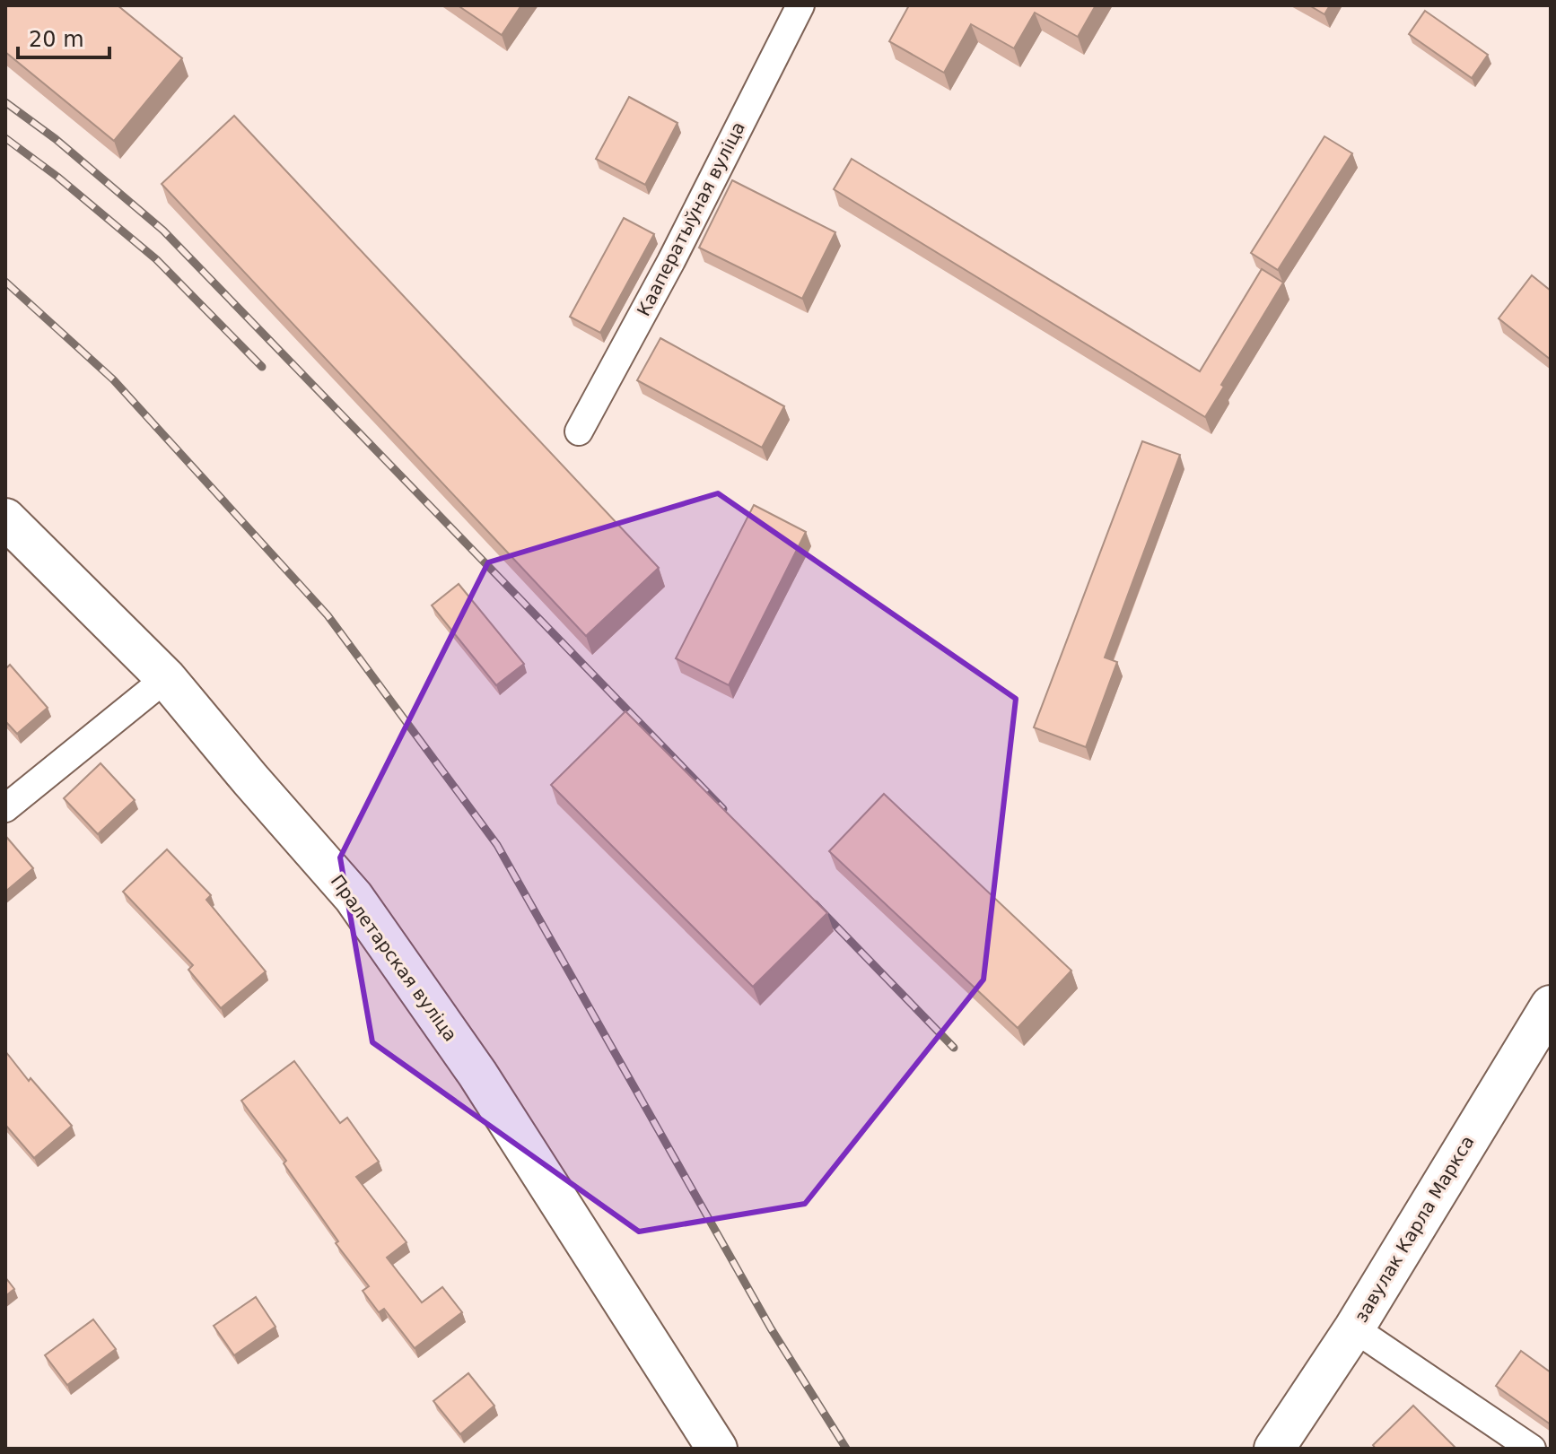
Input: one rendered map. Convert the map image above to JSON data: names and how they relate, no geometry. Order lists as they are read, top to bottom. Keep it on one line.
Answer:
{"streets":{"street":["Кааператыўная вуліца","Пралетарская вуліца","завулак Карла Маркса"]},"scale_bar":"20 m"}
